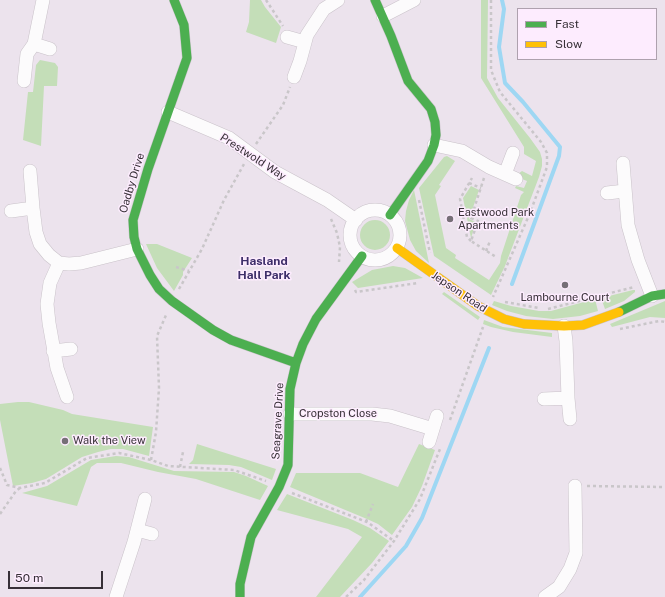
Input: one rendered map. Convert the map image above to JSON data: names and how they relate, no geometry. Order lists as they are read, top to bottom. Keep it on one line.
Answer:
{"streets":{"street":["Prestwold Way","Oadby Drive","Jepson Road","Cropston Close","Seagrave Drive"]},"crossings":[["Prestwold Way","Oadby Drive"],["Prestwold Way","Jepson Road"],["Prestwold Way","Seagrave Drive"],["Oadby Drive","Seagrave Drive"],["Jepson Road","Seagrave Drive"],["Cropston Close","Seagrave Drive"]],"districts":["Hasland Hall Park"],"places":["Eastwood Park Apartments","Lambourne Court","Walk the View"],"legend":["Fast","Slow"],"scale_bar":"50 m"}
